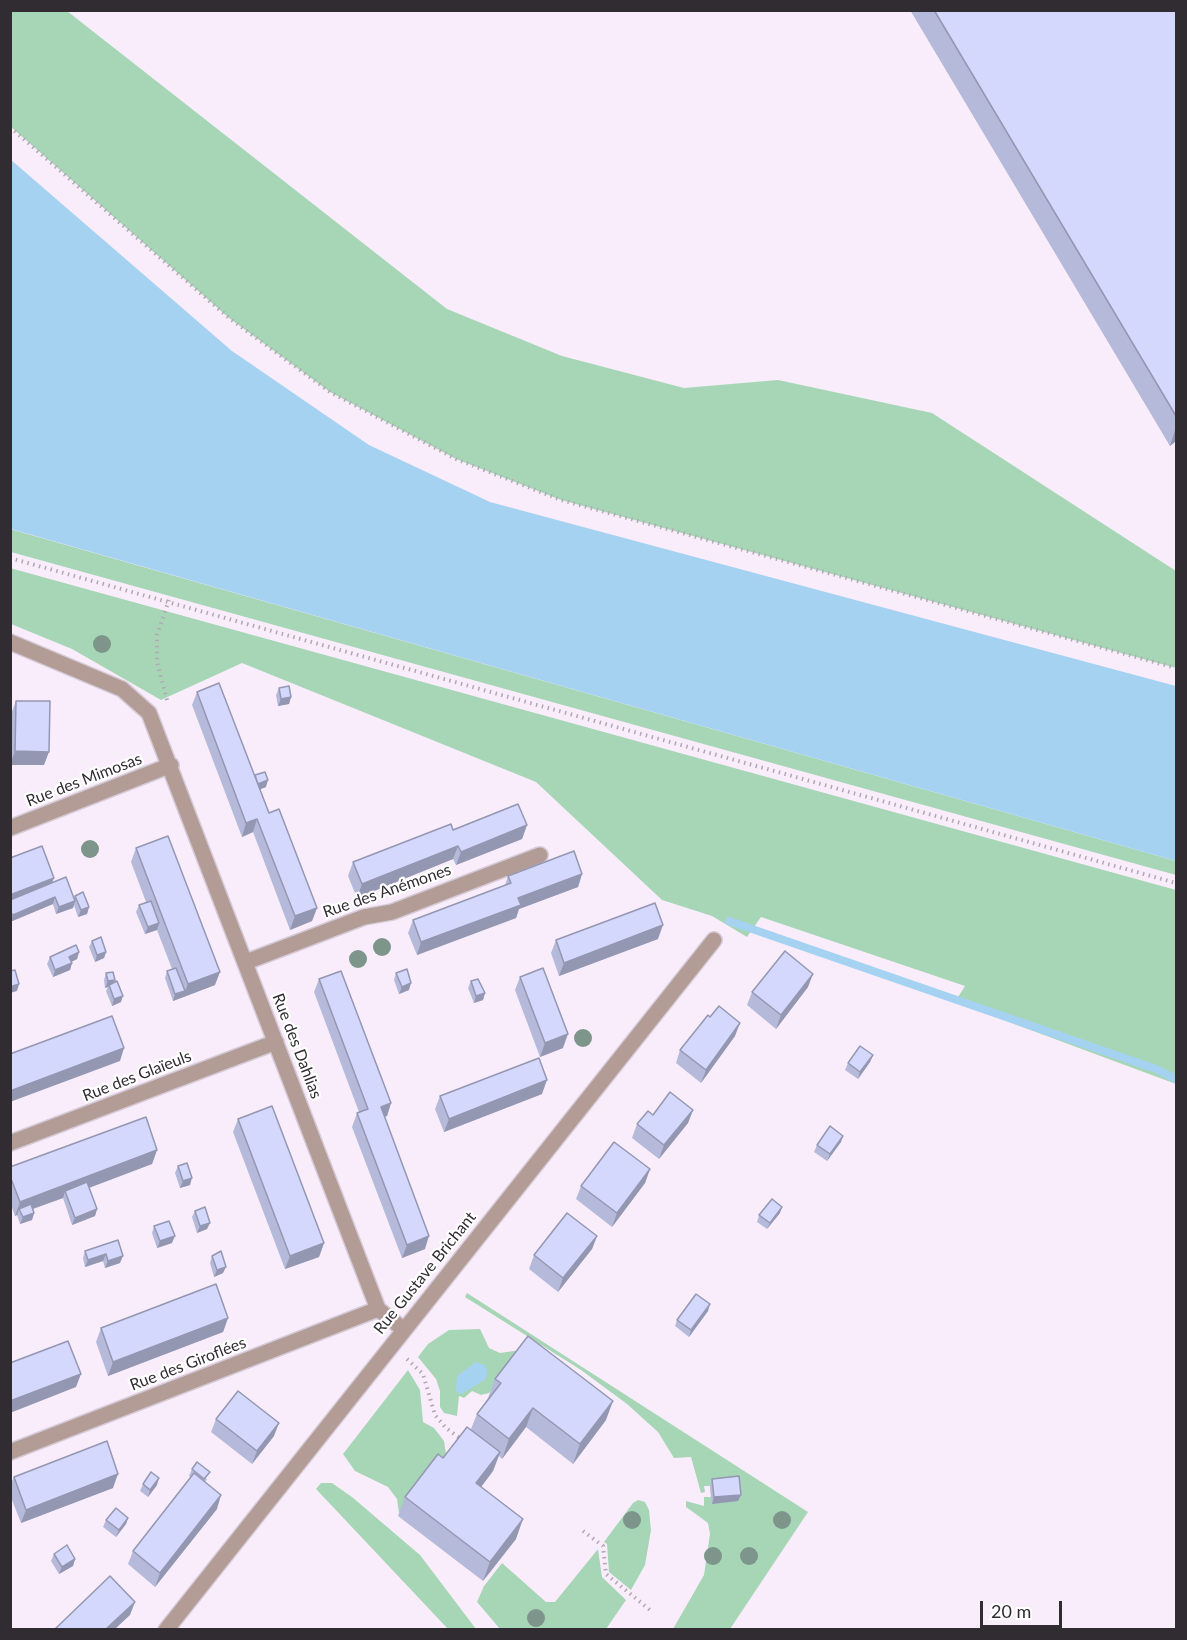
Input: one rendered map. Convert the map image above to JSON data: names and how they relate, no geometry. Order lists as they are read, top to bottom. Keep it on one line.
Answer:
{"streets":{"street":["Rue des Mimosas","Rue des Anémones","Rue des Dahlias","Rue des Glaïeuls","Rue Gustave Brichant","Rue des Giroflées"]},"crossings":[["Rue des Mimosas","Rue des Dahlias"],["Rue des Anémones","Rue des Dahlias"],["Rue des Dahlias","Rue des Glaïeuls"],["Rue des Dahlias","Rue des Giroflées"]],"scale_bar":"20 m"}
